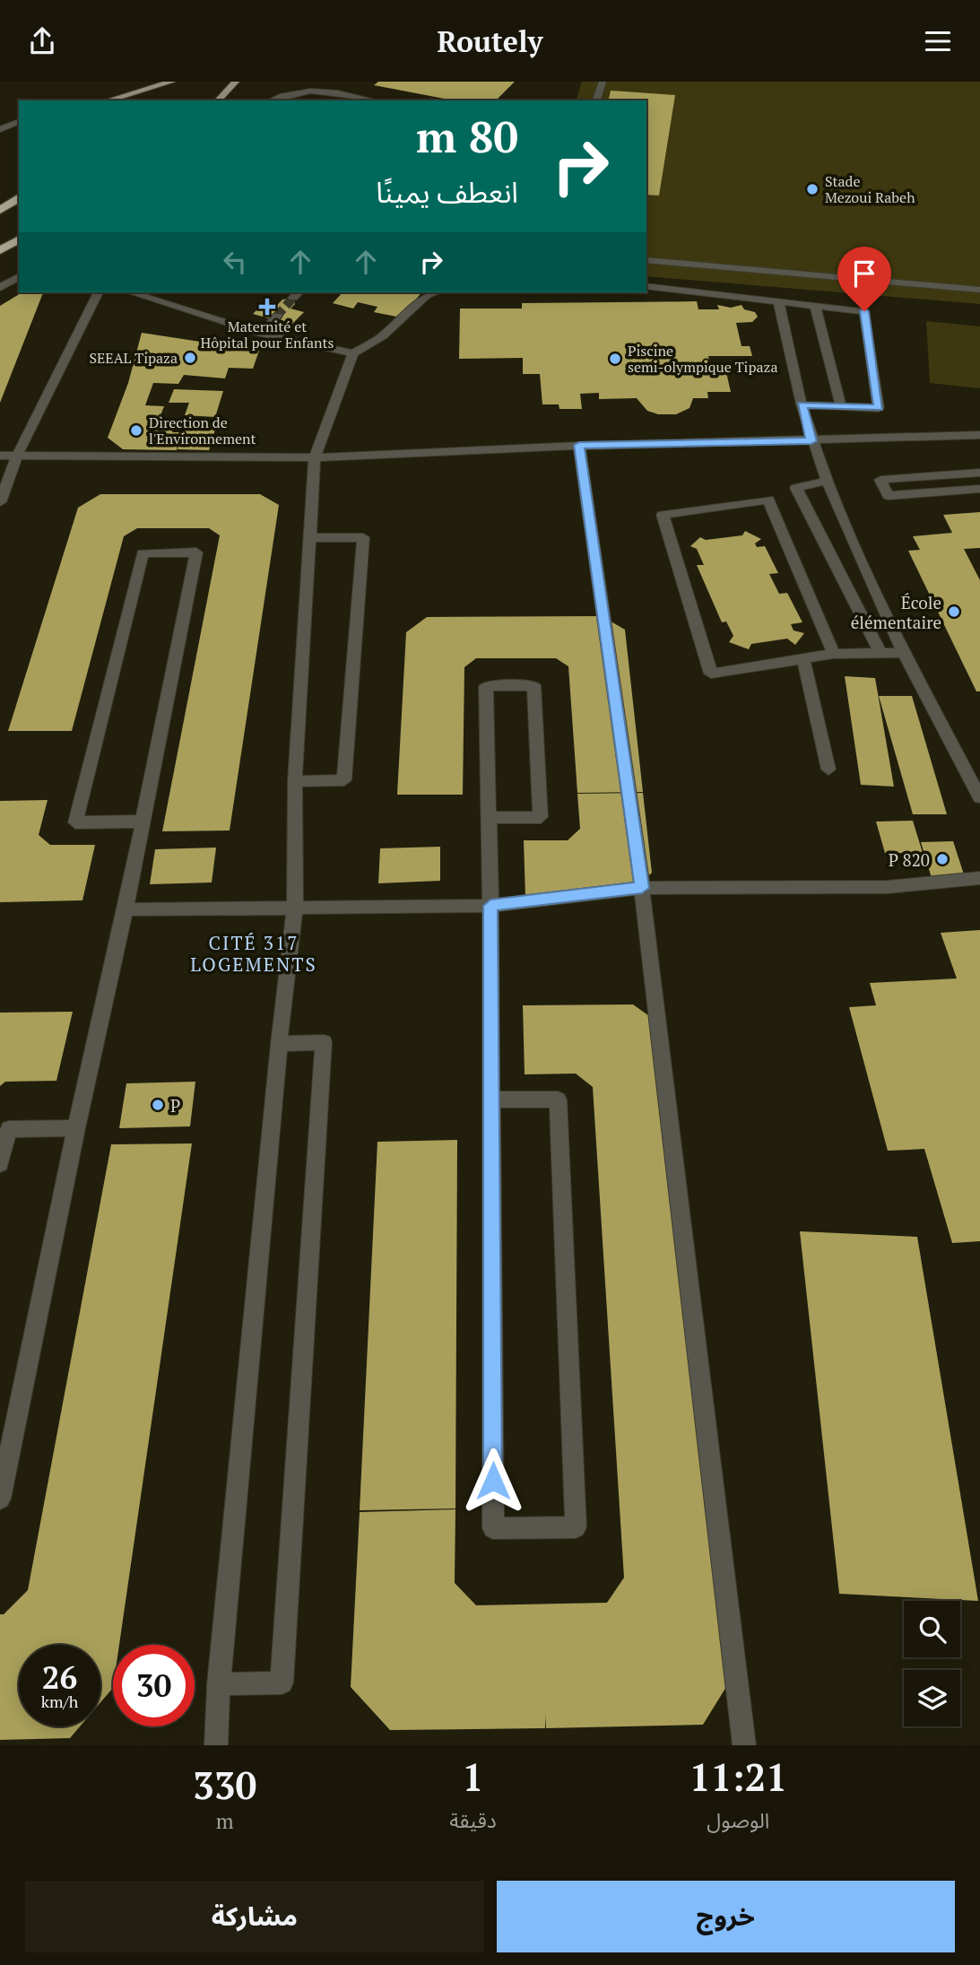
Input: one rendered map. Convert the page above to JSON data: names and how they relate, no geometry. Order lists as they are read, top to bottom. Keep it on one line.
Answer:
{"districts":["CITÉ 317 LOGEMENTS"],"places":{"other":["Stade Mezoui Rabeh","SEEAL Tipaza","Piscine semi-olympique Tipaza","Direction de l'Environnement","École élémentaire","P 820","P"],"health":["Maternité et Hôpital pour Enfants"]},"page":{"header":"Routely","turn":["80 m","انعطف يمينًا"],"speed":"26 km/h","limit":"30","eta":["11:21","الوصول","1","دقيقة","330","m"],"buttons":["خروج","مشاركة"]}}
